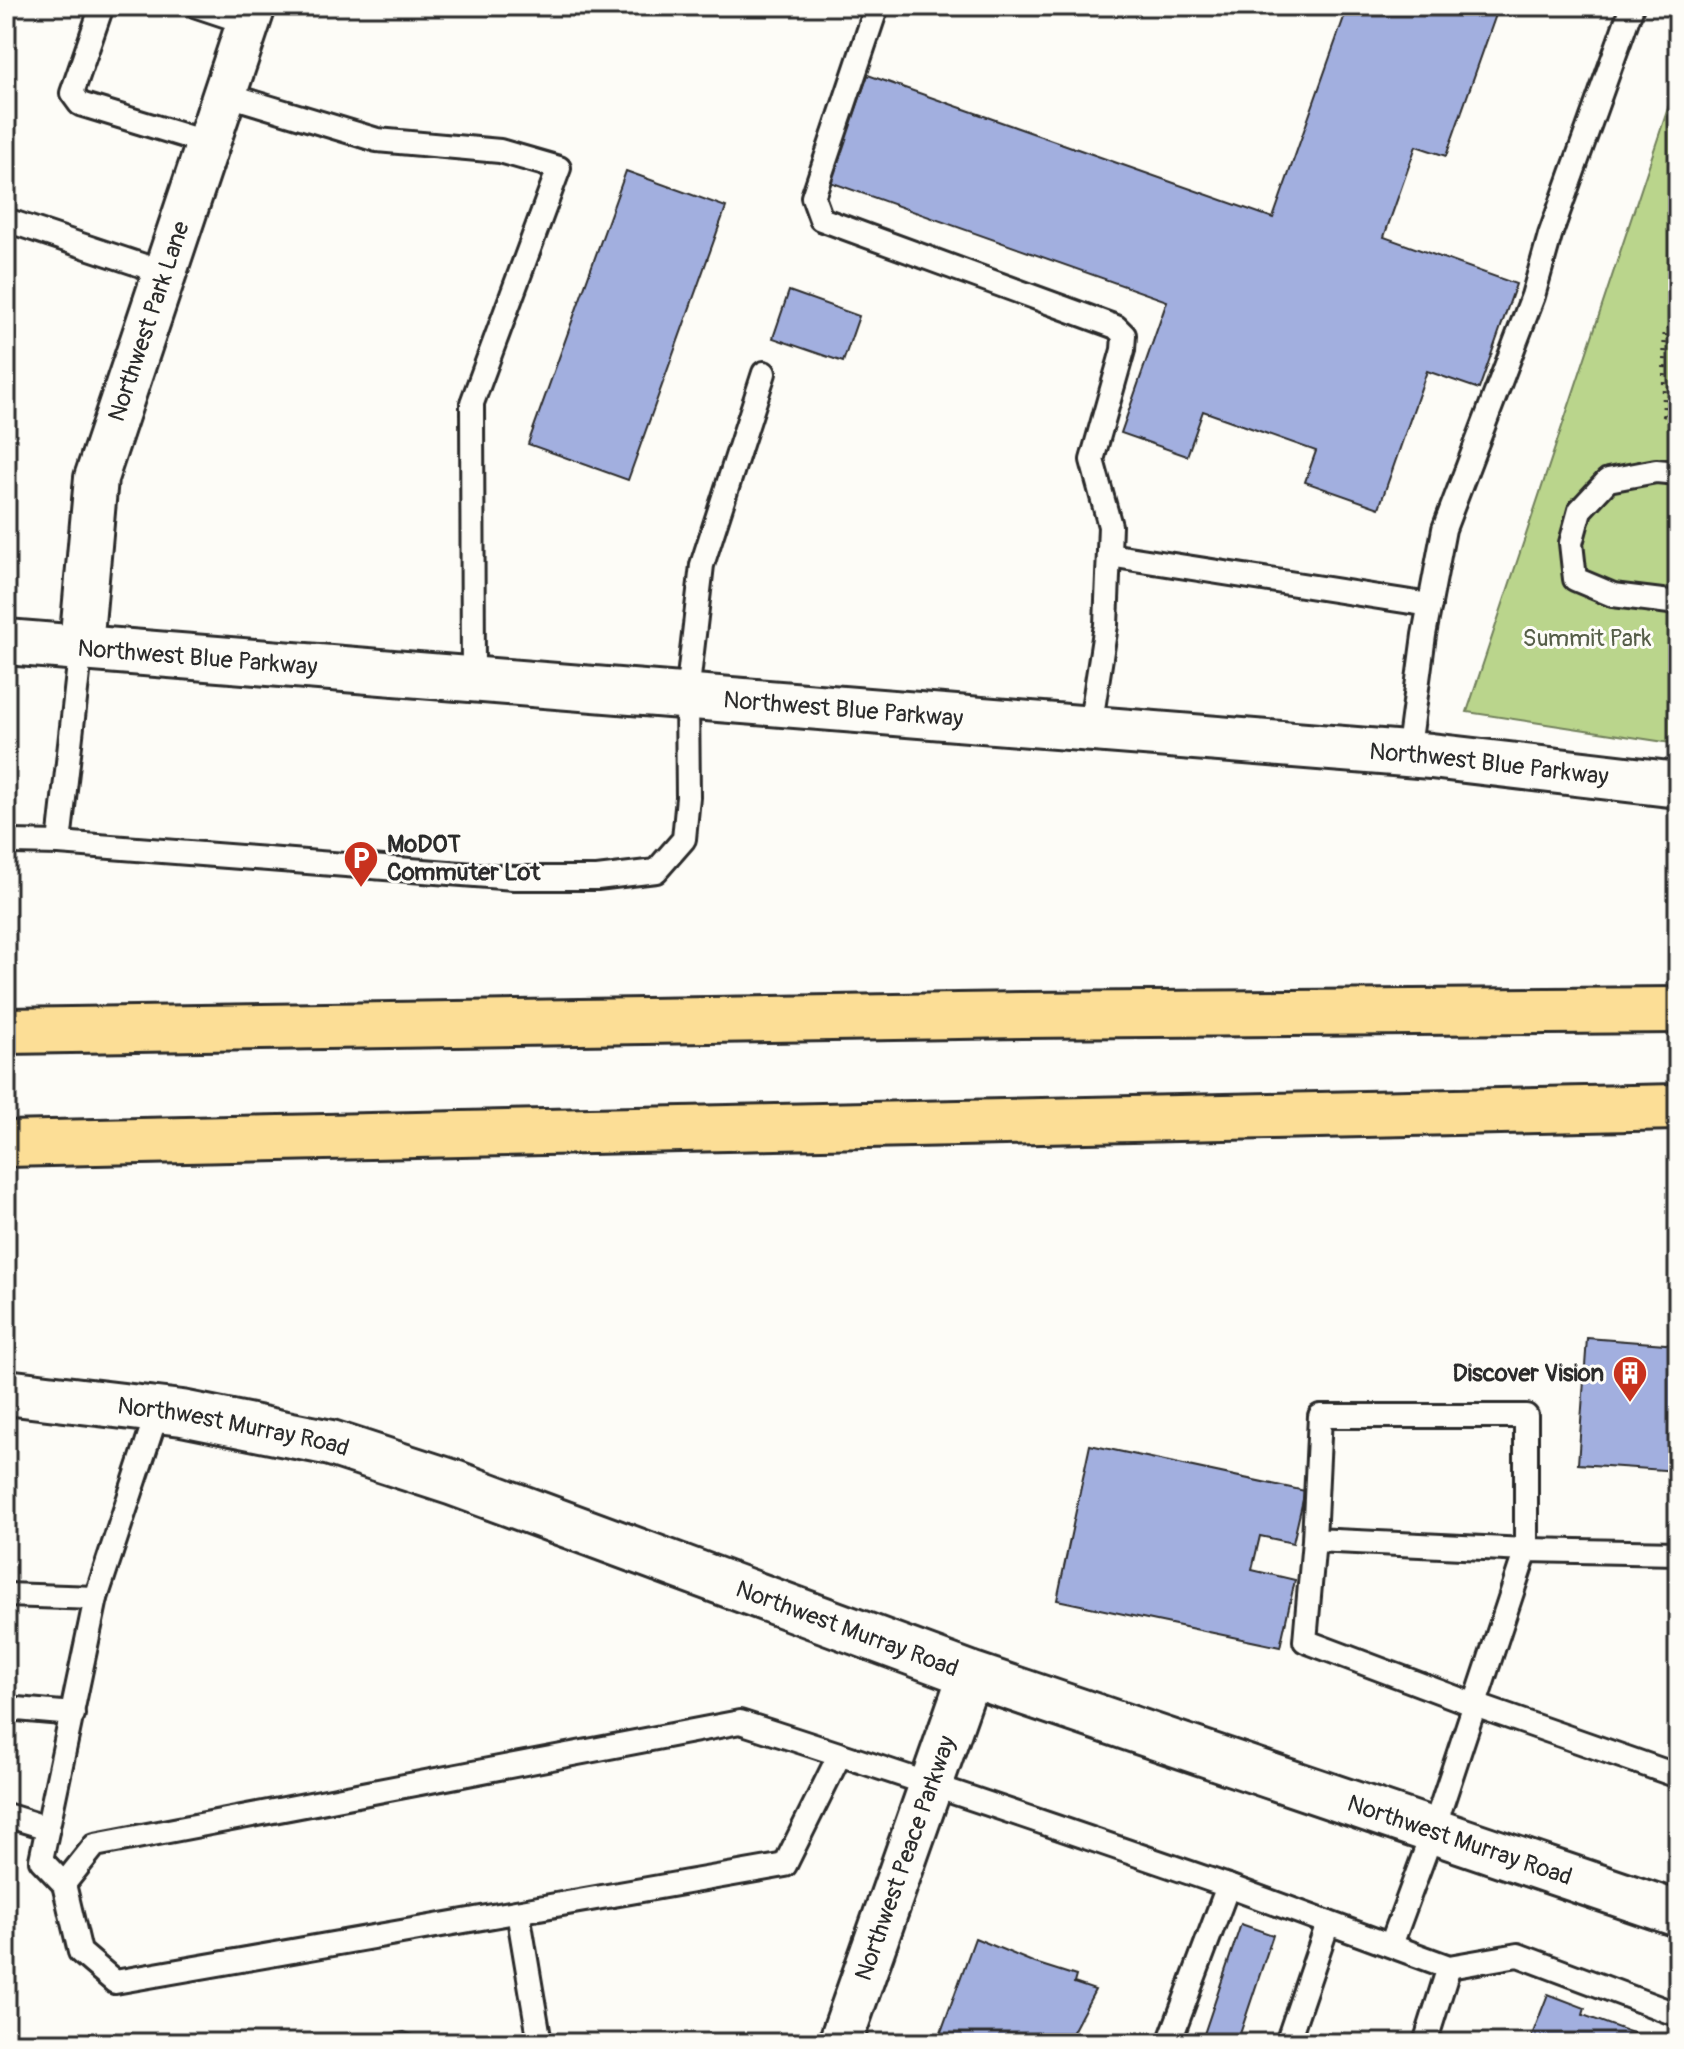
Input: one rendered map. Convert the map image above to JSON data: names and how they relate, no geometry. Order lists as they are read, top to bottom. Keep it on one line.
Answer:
{"streets":{"street":["Northwest Park Lane","Northwest Blue Parkway","Northwest Murray Road","Northwest Peace Parkway"]},"crossings":[["Northwest Park Lane","Northwest Blue Parkway"],["Northwest Murray Road","Northwest Peace Parkway"]],"parks":["Summit Park"],"places":{"parking":["MoDOT Commuter Lot"],"building":["Discover Vision"]}}
